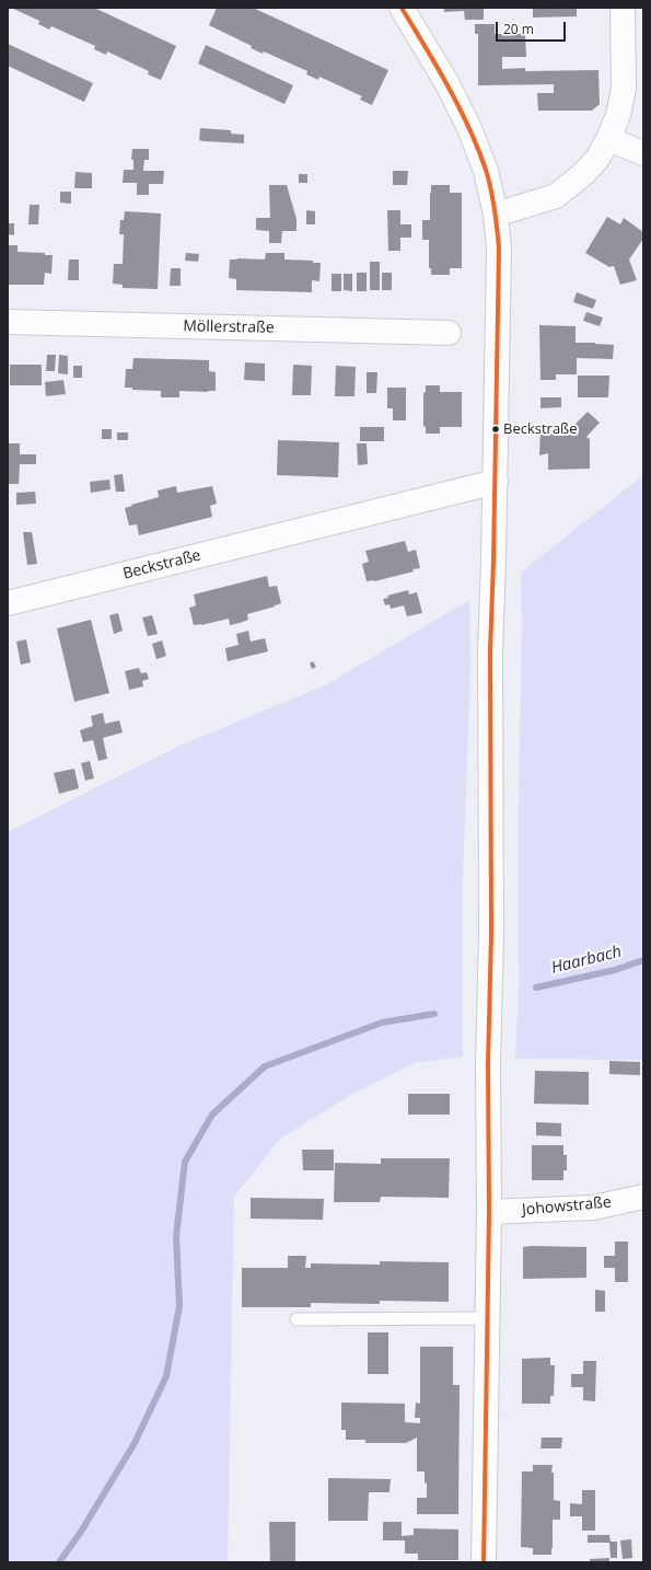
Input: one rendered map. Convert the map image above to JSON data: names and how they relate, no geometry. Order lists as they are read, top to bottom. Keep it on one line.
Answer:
{"streets":{"street":["Möllerstraße","Beckstraße","Johowstraße"]},"water":["Haarbach"],"places":["Beckstraße"],"scale_bar":"20 m"}
